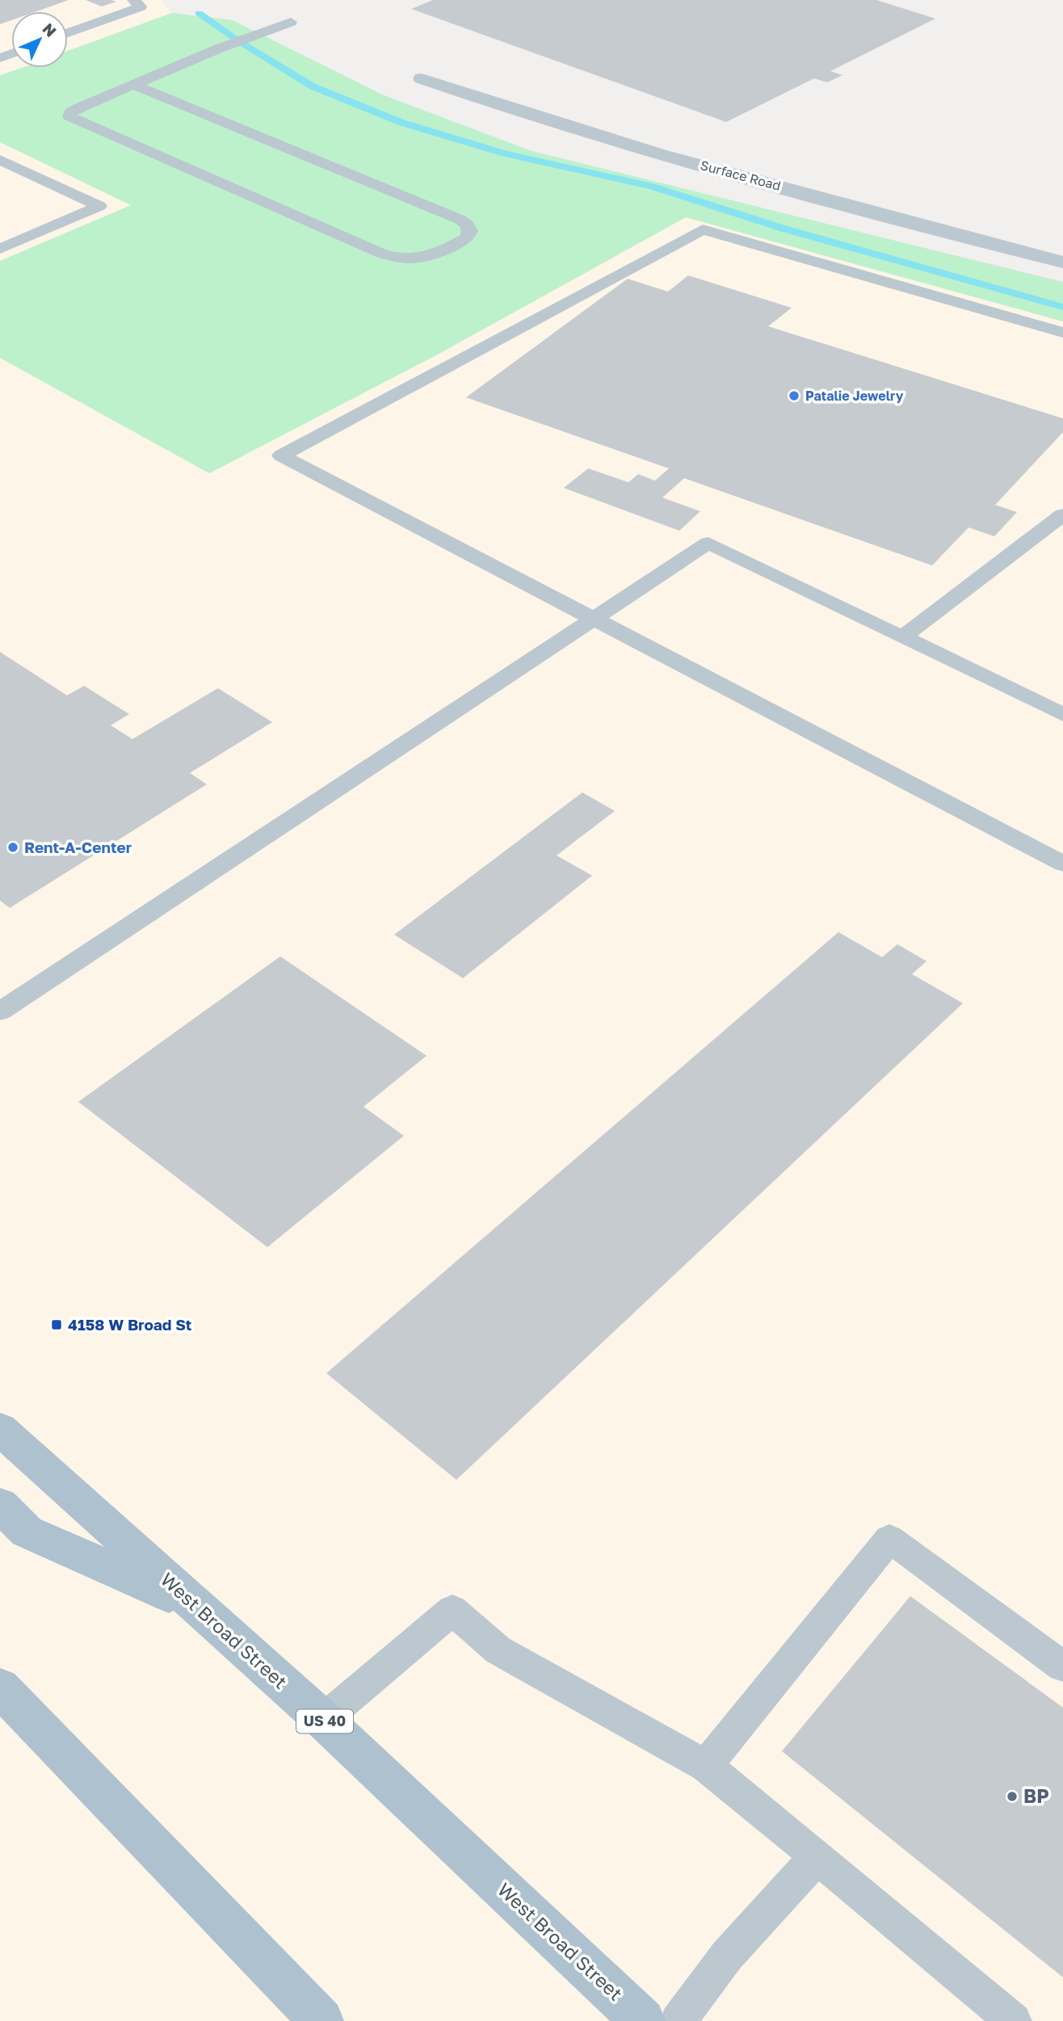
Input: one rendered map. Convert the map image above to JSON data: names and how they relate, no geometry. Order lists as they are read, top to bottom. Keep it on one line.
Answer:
{"streets":{"main road":["West Broad Street","US 40"],"street":["Surface Road"]},"places":{"other":["Patalie Jewelry","Rent-A-Center","BP"],"transit":["4158 W Broad St"]},"north":"top right"}
